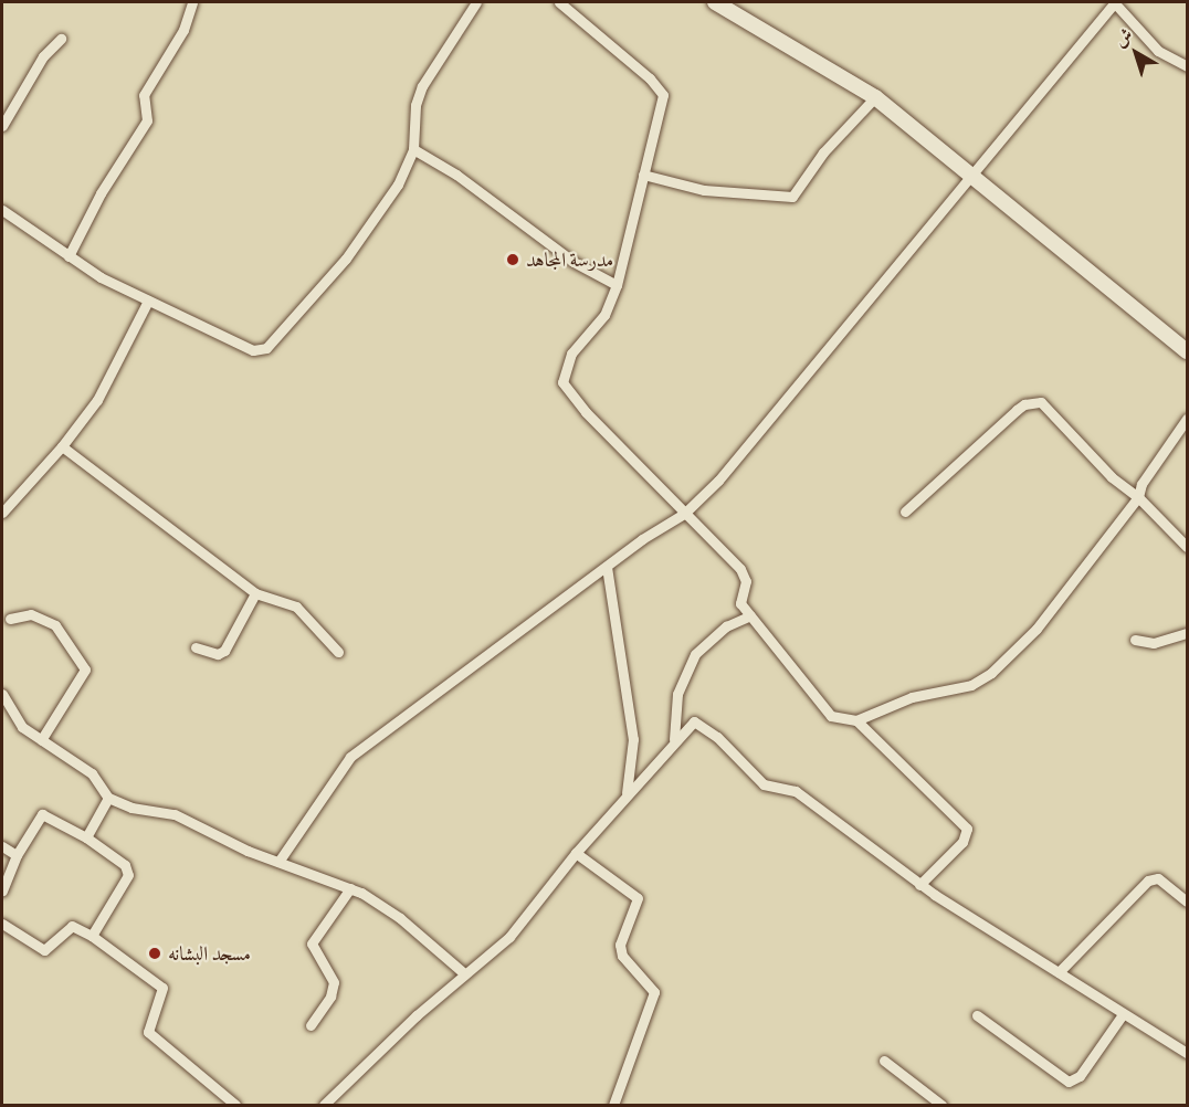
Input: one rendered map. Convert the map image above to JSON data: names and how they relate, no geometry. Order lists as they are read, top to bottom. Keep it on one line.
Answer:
{"places":["مدرسة المجاهد","مسجد البشانه"],"north":"top left"}
